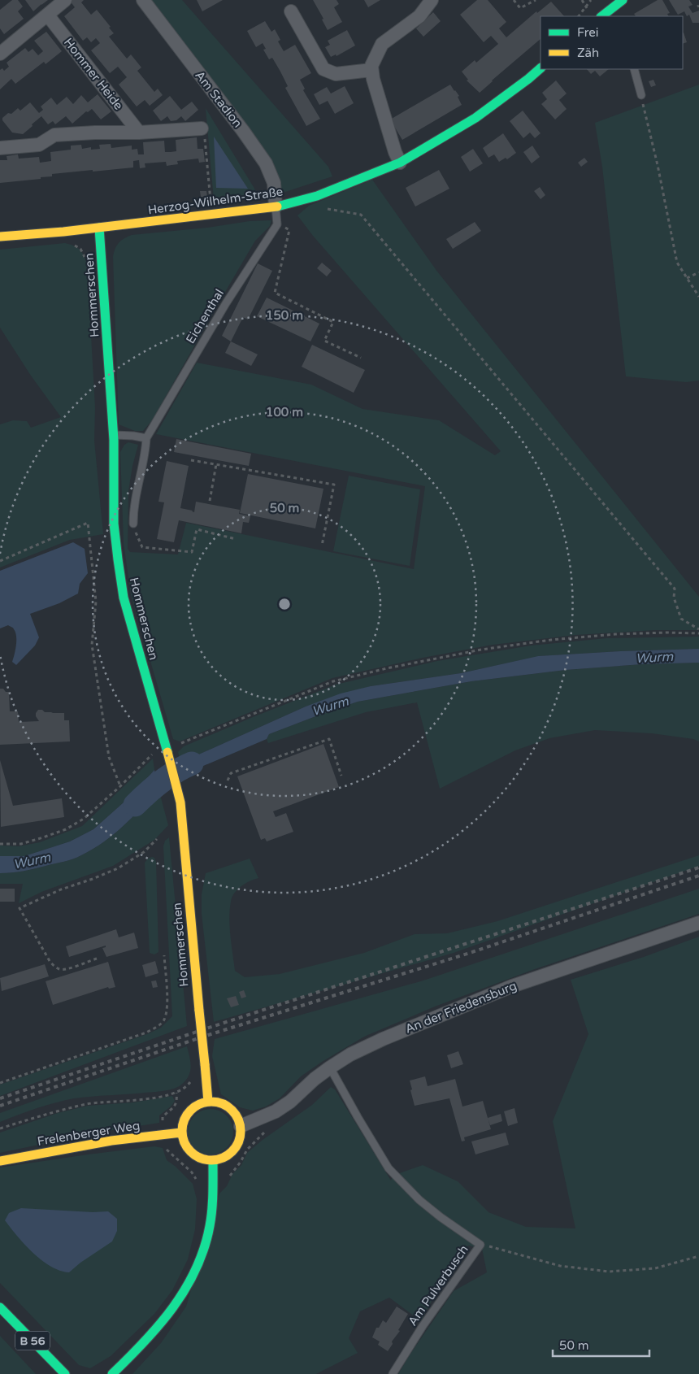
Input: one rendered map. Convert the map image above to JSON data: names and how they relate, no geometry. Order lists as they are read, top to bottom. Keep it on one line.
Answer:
{"streets":{"main road":["Herzog-Wilhelm-Straße","Hommerschen","Frelenberger Weg","B 56"],"street":["Hommer Heide","Am Stadion","An der Friedensburg"],"lane":["Eichenthal","Am Pulverbusch"]},"crossings":[["Am Stadion","Herzog-Wilhelm-Straße"],["Herzog-Wilhelm-Straße","Hommerschen"],["Hommerschen","An der Friedensburg"],["Hommerschen","Frelenberger Weg"],["An der Friedensburg","Frelenberger Weg"],["An der Friedensburg","Am Pulverbusch"]],"water":["Wurm"],"legend":["Frei","Zäh"],"scale_bar":"50 m","rings":["150 m","100 m","50 m"]}
